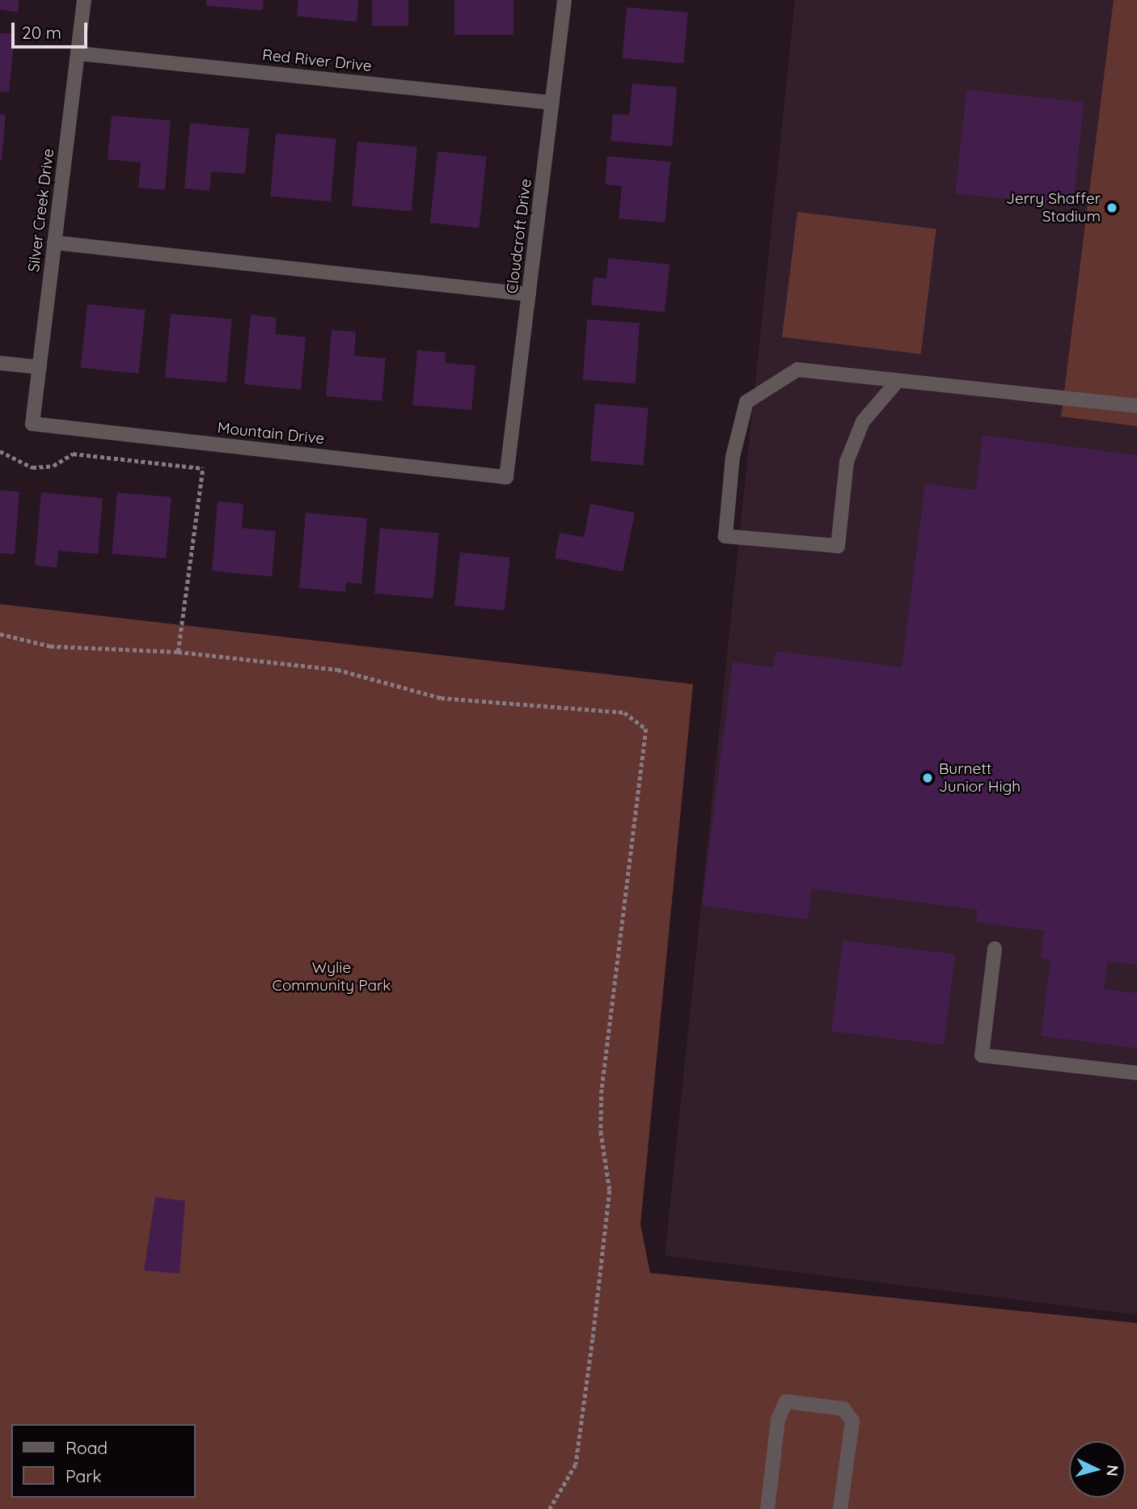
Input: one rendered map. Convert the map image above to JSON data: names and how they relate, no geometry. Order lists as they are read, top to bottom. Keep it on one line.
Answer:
{"streets":{"street":["Red River Drive","Silver Creek Drive","Cloudcroft Drive","Mountain Drive"]},"crossings":[["Red River Drive","Silver Creek Drive"],["Red River Drive","Cloudcroft Drive"],["Silver Creek Drive","Mountain Drive"],["Cloudcroft Drive","Mountain Drive"]],"parks":["Wylie Community Park"],"places":["Jerry Shaffer Stadium","Burnett Junior High"],"legend":["Road","Park"],"scale_bar":"20 m","north":"right"}
